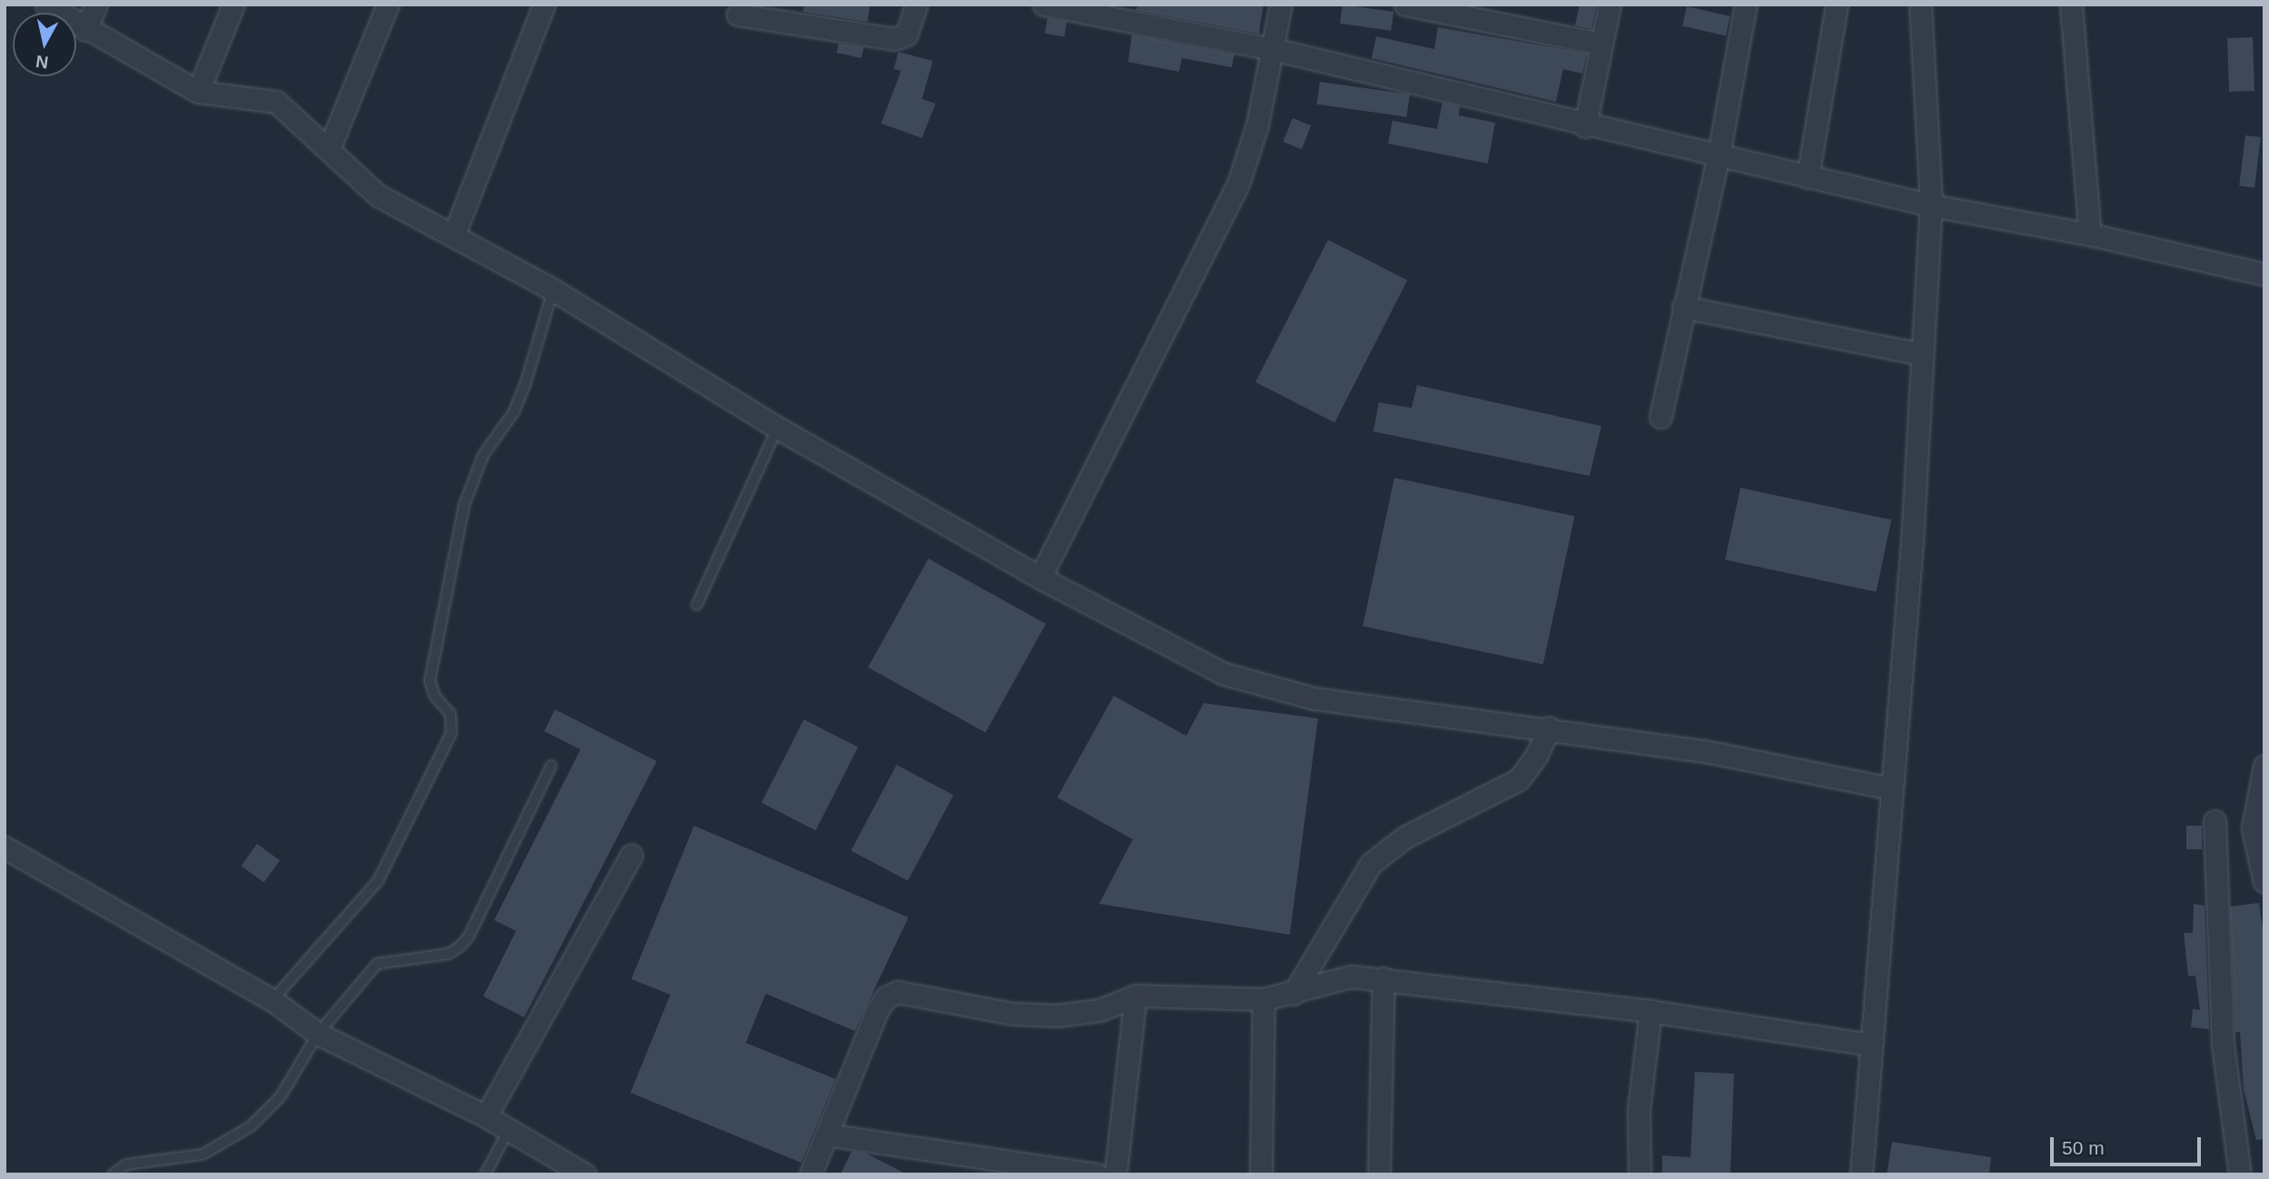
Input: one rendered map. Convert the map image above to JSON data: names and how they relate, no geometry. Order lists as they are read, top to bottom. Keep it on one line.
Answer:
{"scale_bar":"50 m","north":"bottom"}
